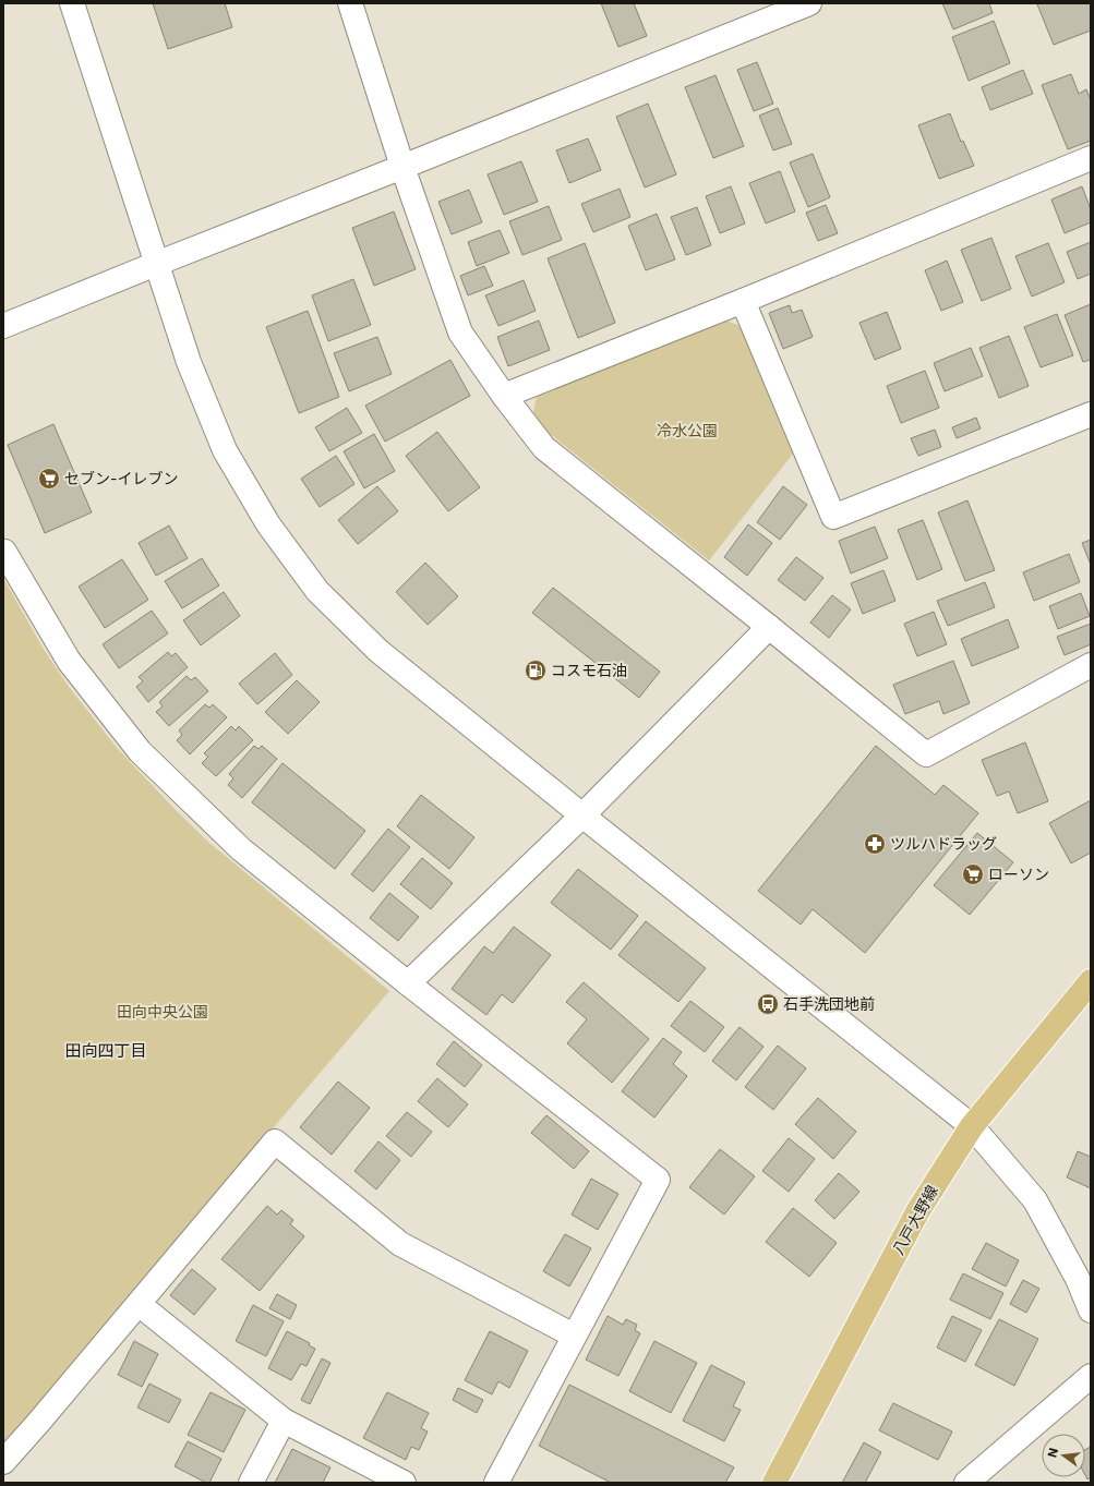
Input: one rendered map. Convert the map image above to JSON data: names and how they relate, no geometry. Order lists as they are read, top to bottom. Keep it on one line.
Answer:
{"streets":{"main road":["八戸大野線"]},"districts":["田向四丁目"],"parks":["冷水公園","田向中央公園"],"places":{"supermarket":["セブン-イレブン","ローソン"],"fuel station":["コスモ石油"],"pharmacy":["ツルハドラッグ"],"bus stop":["石手洗団地前"]},"north":"left"}
